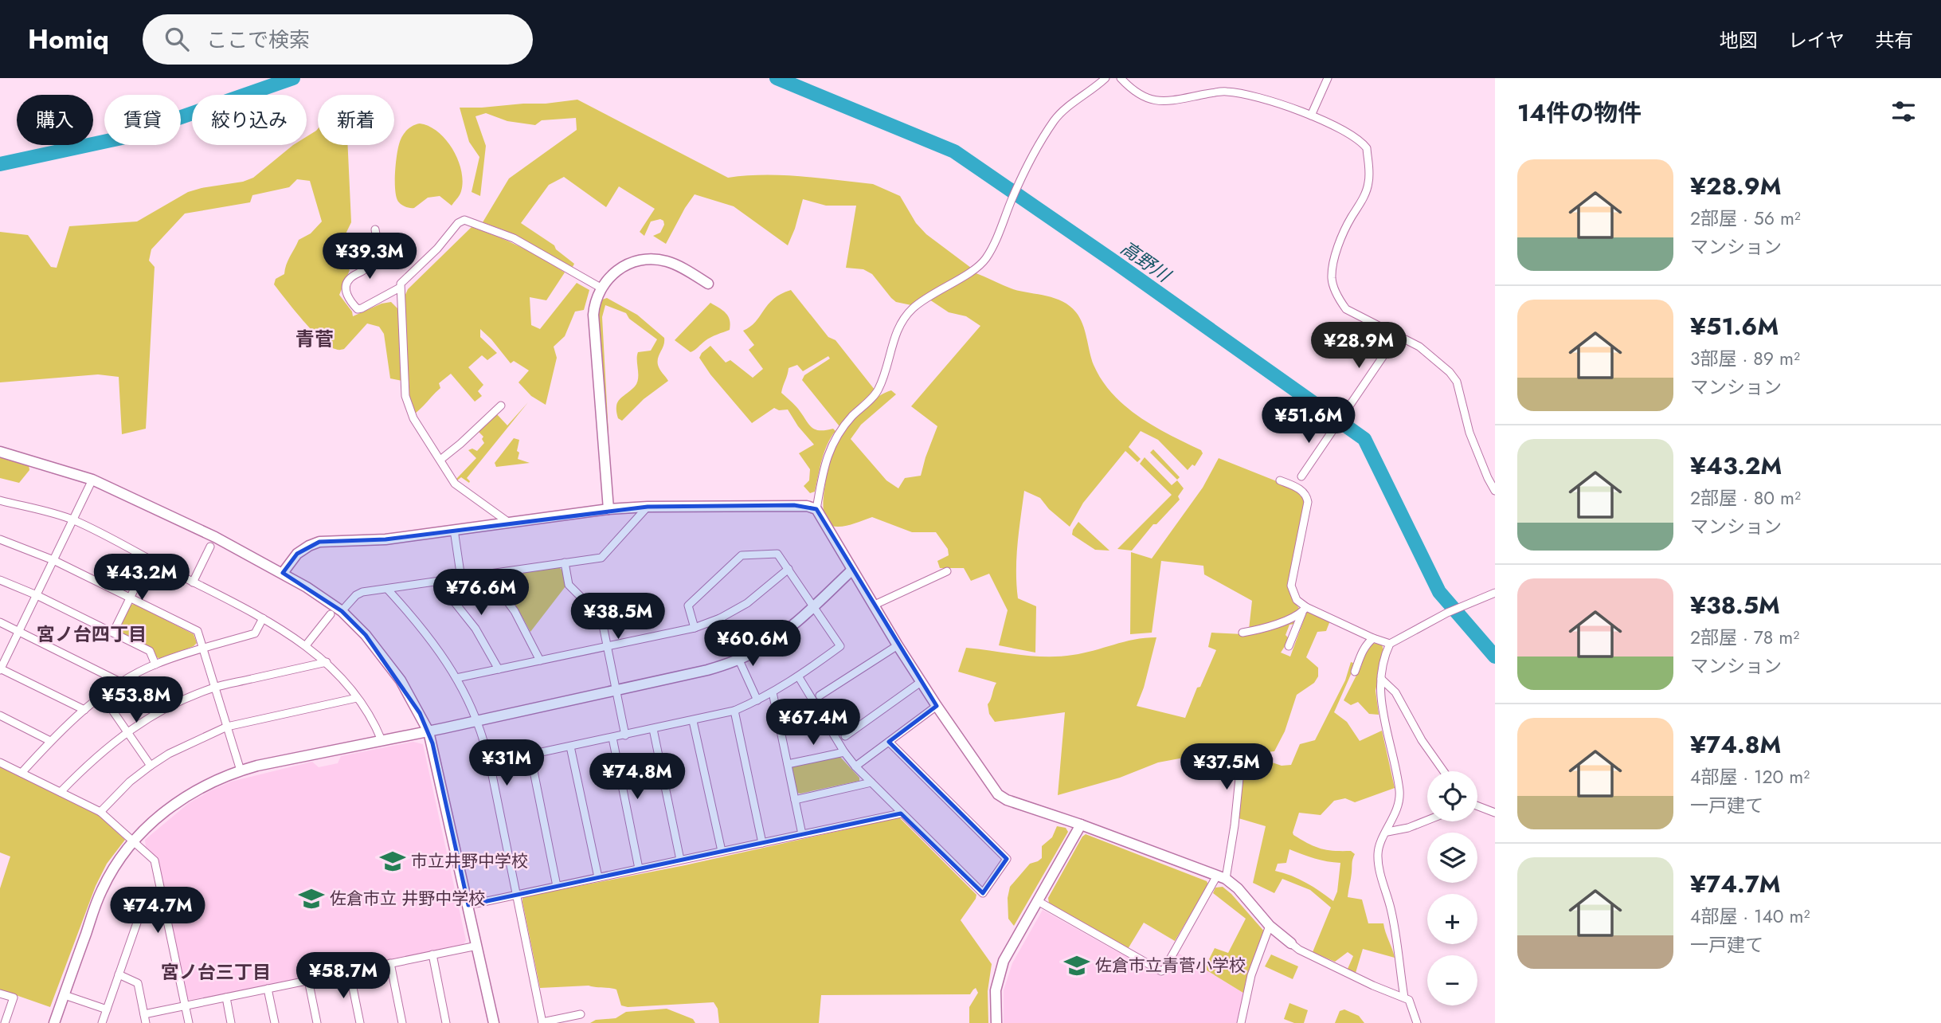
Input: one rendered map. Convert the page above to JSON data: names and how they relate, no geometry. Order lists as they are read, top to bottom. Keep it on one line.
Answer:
{"districts":["青菅","宮ノ台四丁目","宮ノ台三丁目"],"water":["高野川"],"places":{"school or university":["市立井野中学校","佐倉市立 井野中学校","佐倉市立青菅小学校"]},"page":{"header":"Homiq","search":"ここで検索","nav":["地図","レイヤ","共有"],"heading":"14件の物件","chip":["購入","賃貸","絞り込み","新着"],"list":[{"name":"¥28.9M","note":"2部屋 · 56 m² · マンション"},{"name":"¥51.6M","note":"3部屋 · 89 m² · マンション"},{"name":"¥43.2M","note":"2部屋 · 80 m² · マンション"},{"name":"¥38.5M","note":"2部屋 · 78 m² · マンション"},{"name":"¥74.8M","note":"4部屋 · 120 m² · 一戸建て"},{"name":"¥74.7M","note":"4部屋 · 140 m² · 一戸建て"}],"price":["¥39.3M","¥28.9M","¥51.6M","¥43.2M","¥76.6M","¥38.5M","¥60.6M","¥53.8M","¥67.4M","¥31M","¥37.5M","¥74.8M","¥74.7M","¥58.7M"],"map_buttons":["+","−"]}}
